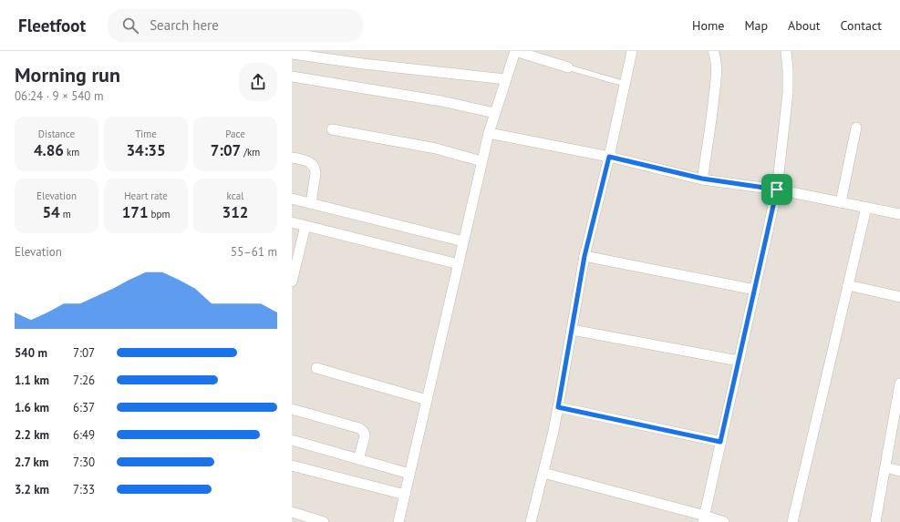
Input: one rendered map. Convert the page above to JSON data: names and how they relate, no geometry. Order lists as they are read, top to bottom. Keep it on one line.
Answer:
{"page":{"header":"Fleetfoot","search":"Search here","nav":["Home","Map","About","Contact"],"heading":["Morning run","06:24 · 9 × 540 m"],"stats":[["Distance","4.86 km"],["Time","34:35"],["Pace","7:07 /km"],["Elevation","54 m"],["Heart rate","171 bpm"],["kcal","312"]],"chart":["Elevation","55–61 m"],"list":[{"name":"540 m","note":"7:07"},{"name":"1.1 km","note":"7:26"},{"name":"1.6 km","note":"6:37"},{"name":"2.2 km","note":"6:49"},{"name":"2.7 km","note":"7:30"},{"name":"3.2 km","note":"7:33"}]}}
